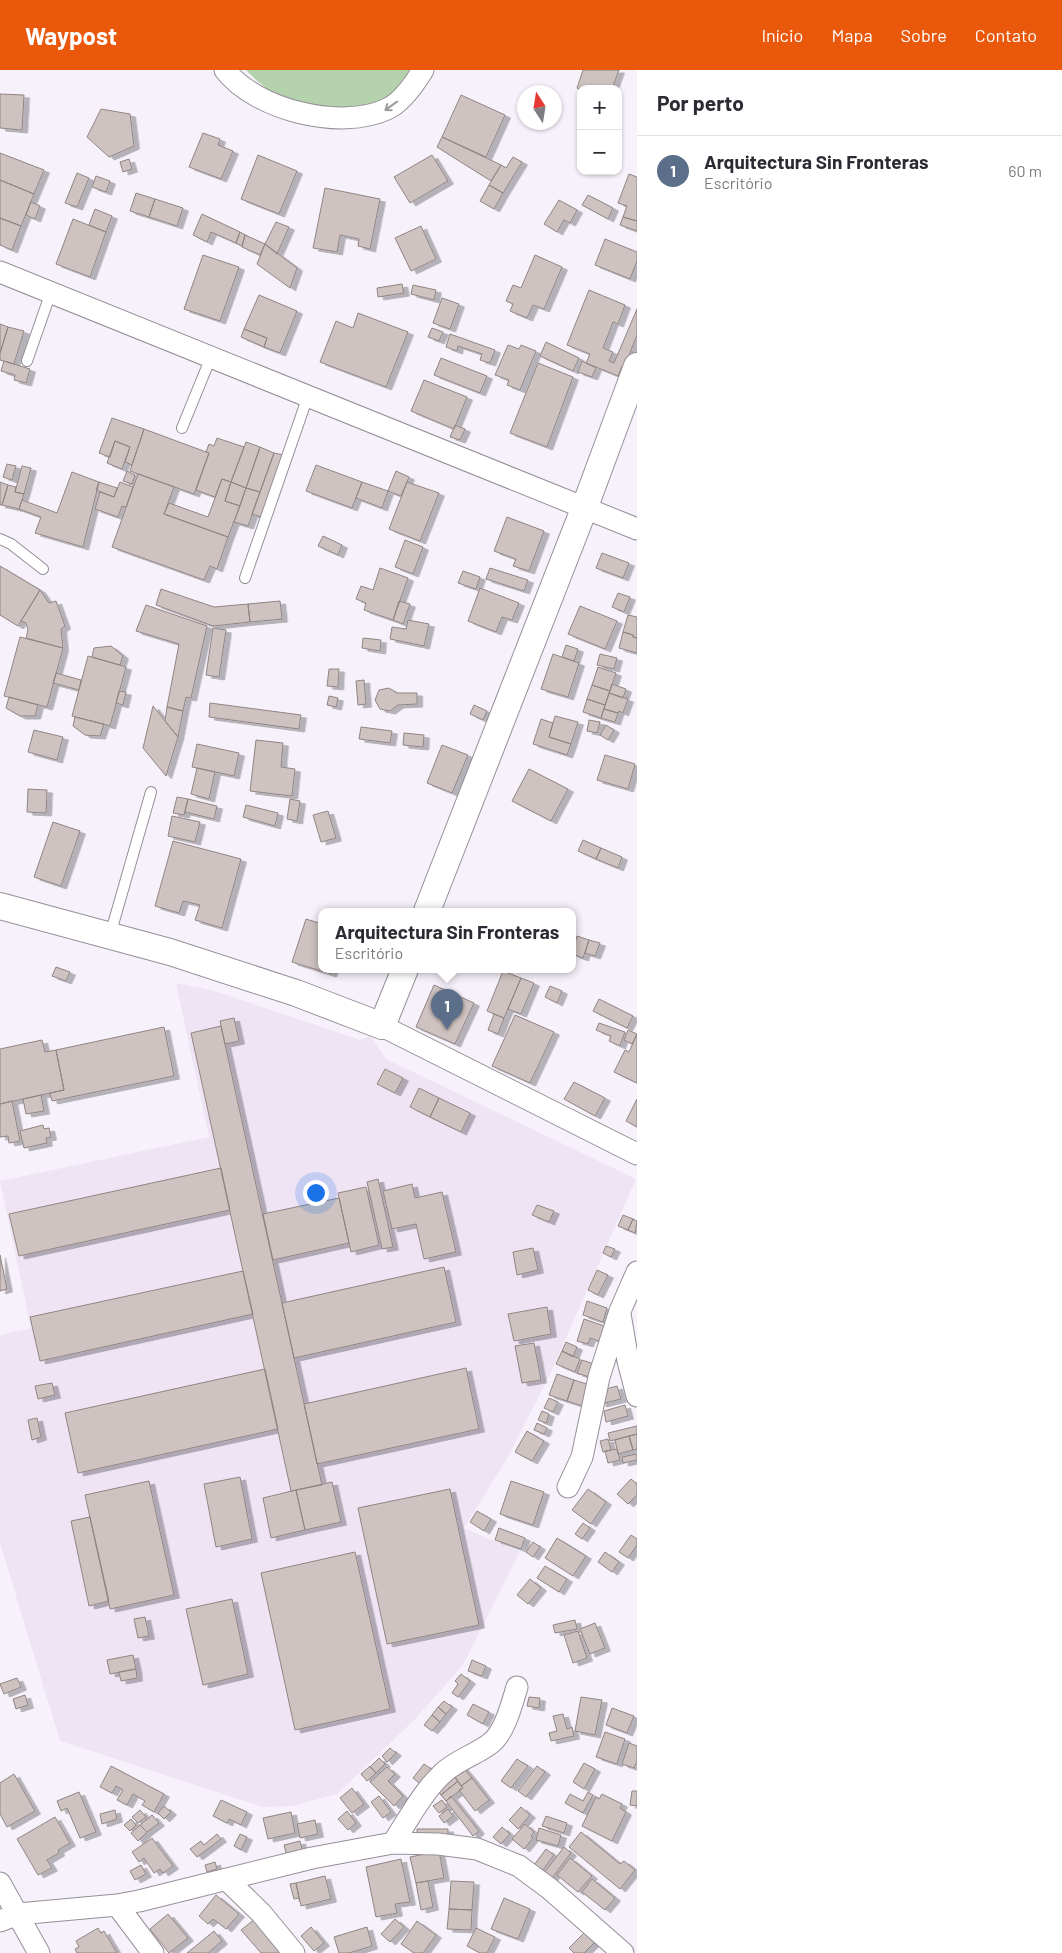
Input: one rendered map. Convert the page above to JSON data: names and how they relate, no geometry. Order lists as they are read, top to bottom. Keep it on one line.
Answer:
{"north":"top","page":{"header":"Waypost","nav":["Início","Mapa","Sobre","Contato"],"heading":"Por perto","map_buttons":["+","−"],"list":[{"mark":"1","name":"Arquitectura Sin Fronteras","note":"Escritório","value":"60 m"}],"popup":["Arquitectura Sin Fronteras","Escritório"],"pins":"1"}}
